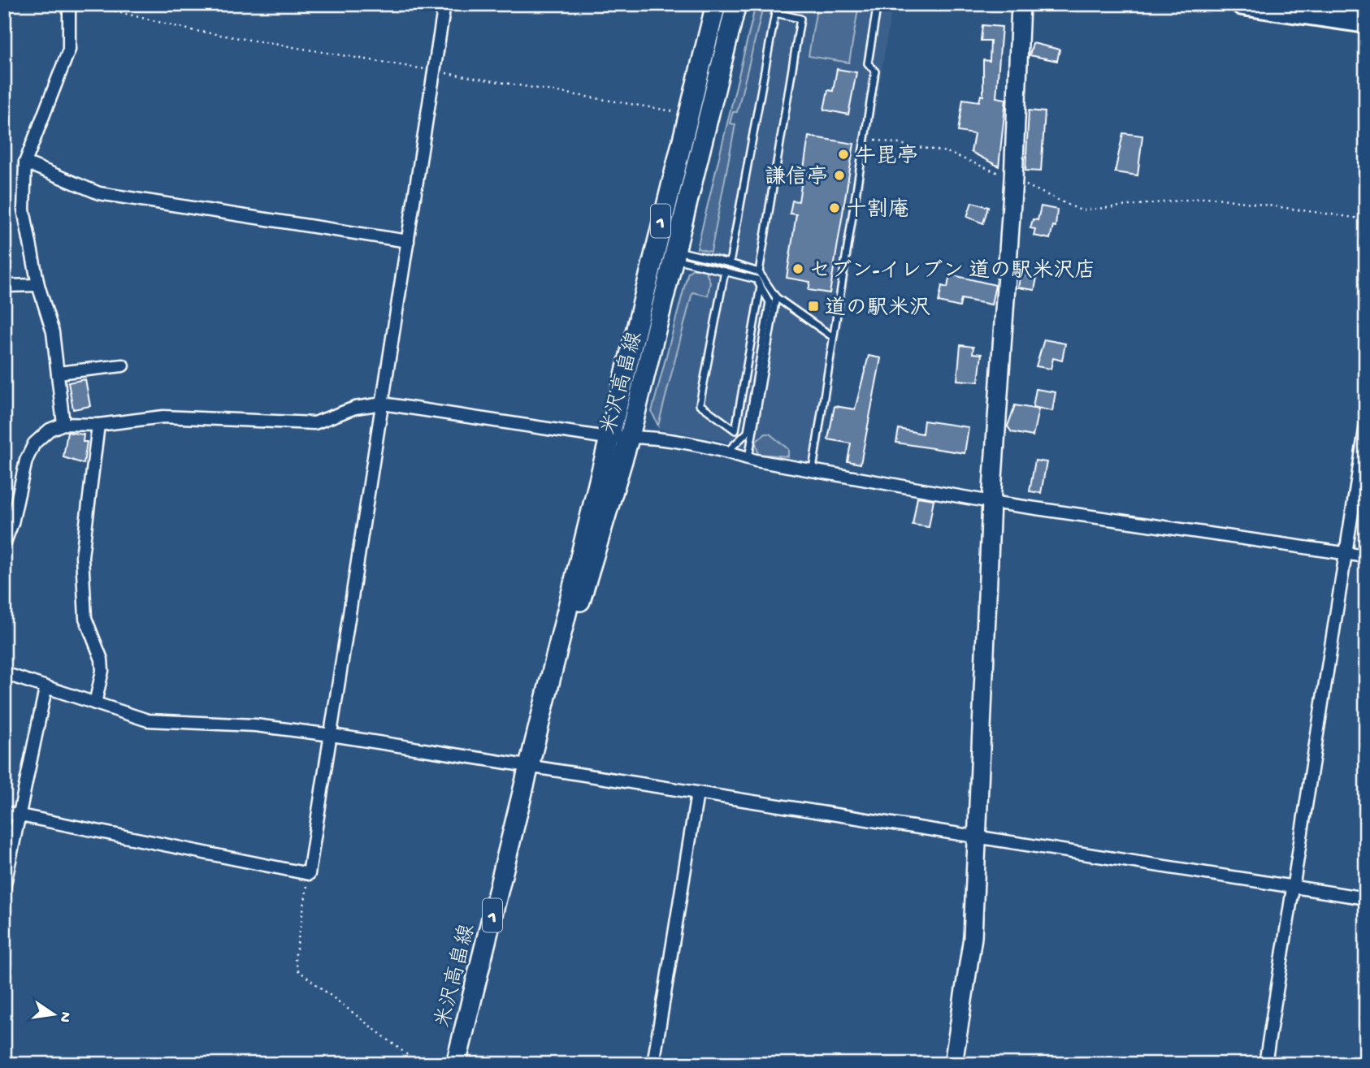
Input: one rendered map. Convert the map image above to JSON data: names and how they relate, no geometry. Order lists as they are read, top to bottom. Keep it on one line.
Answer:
{"streets":{"main road":["1","米沢高畠線"]},"places":{"other":["牛毘亭","謙信亭","十割庵","セブン-イレブン 道の駅米沢店"],"transit":["道の駅米沢"]},"north":"right"}
